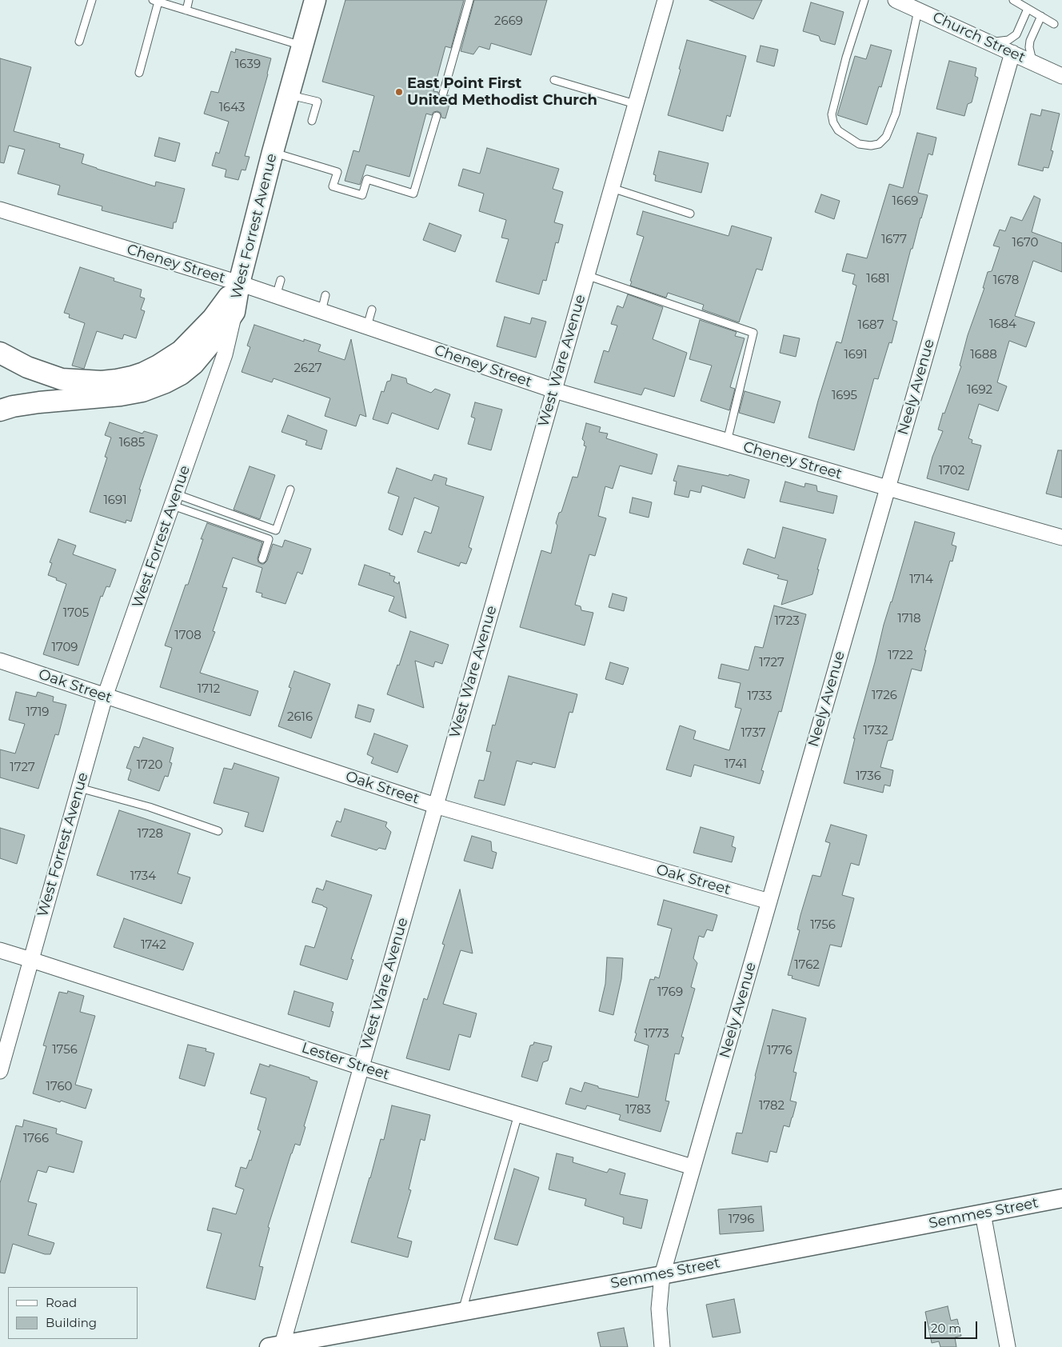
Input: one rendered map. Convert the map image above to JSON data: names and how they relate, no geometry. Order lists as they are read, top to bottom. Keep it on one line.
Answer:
{"streets":{"main road":["West Forrest Avenue"],"street":["Church Street","Cheney Street","West Ware Avenue","Neely Avenue","Oak Street","Lester Street","Semmes Street"]},"crossings":[["Church Street","Neely Avenue"],["West Forrest Avenue","Cheney Street"],["West Forrest Avenue","Oak Street"],["West Forrest Avenue","Lester Street"],["Cheney Street","West Ware Avenue"],["Cheney Street","Neely Avenue"],["West Ware Avenue","Oak Street"],["West Ware Avenue","Lester Street"],["West Ware Avenue","Semmes Street"],["Neely Avenue","Oak Street"],["Neely Avenue","Lester Street"],["Neely Avenue","Semmes Street"]],"places":["East Point First United Methodist Church"],"house_numbers":["2669","1639","1643","1669","1677","1670","1681","1678","1684","1687","1691","1688","2627","1692","1695","1685","1702","1691","1714","1705","1718","1723","1708","1709","1722","1727","1712","1726","1733","1719","2616","1732","1737","1741","1720","1727","1736","1728","1734","1756","1742","1762","1769","1773","1756","1776","1760","1782","1783","1766","1796"],"legend":["Road","Building"],"scale_bar":"20 m"}
